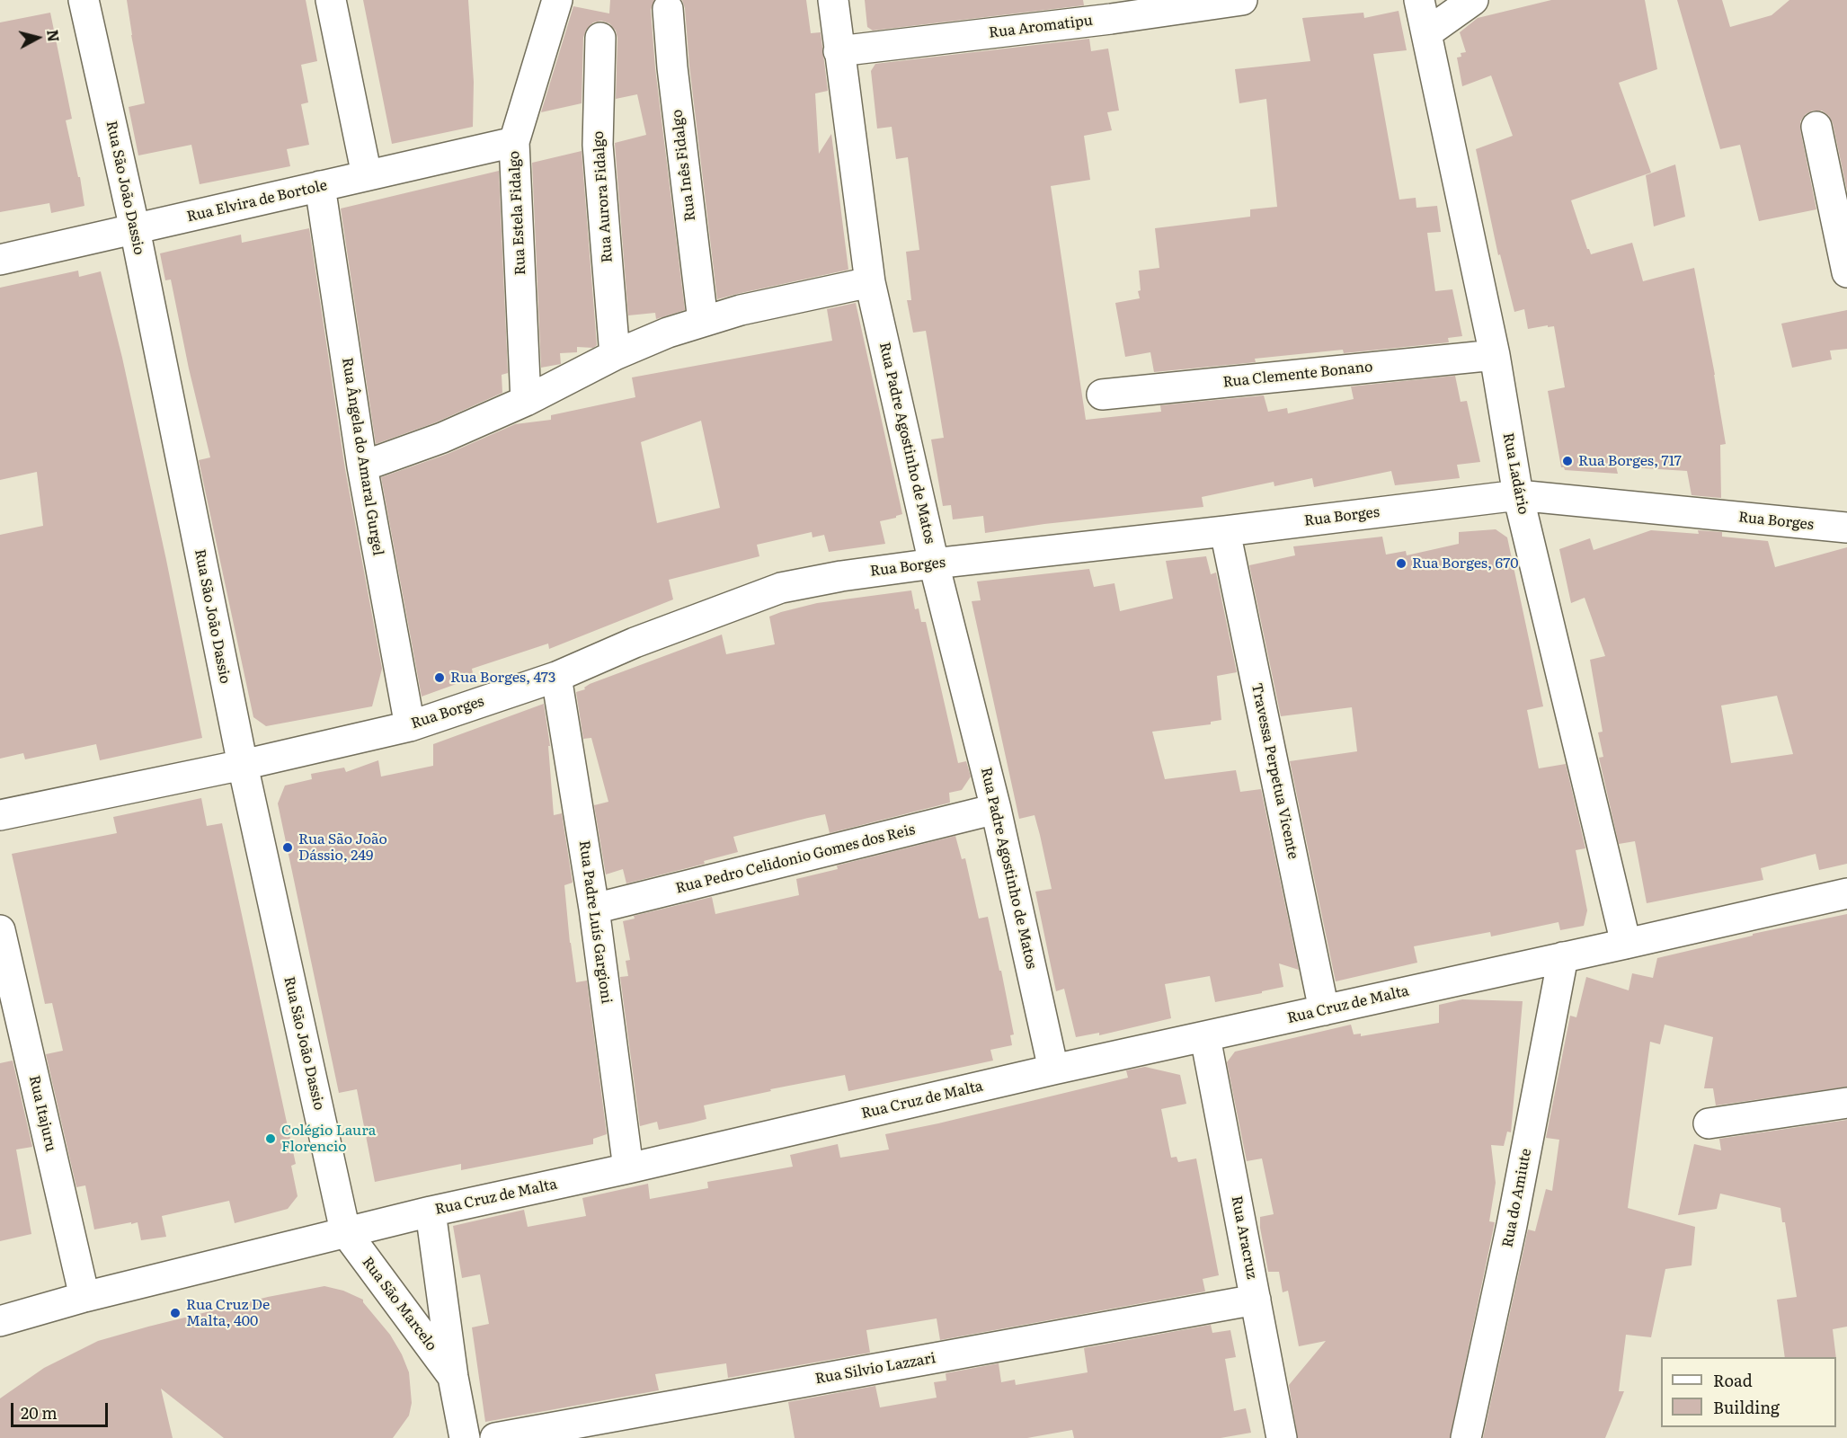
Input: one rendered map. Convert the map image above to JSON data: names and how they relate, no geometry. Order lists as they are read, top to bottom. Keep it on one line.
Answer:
{"streets":{"street":["Rua Aromatipu","Rua Inês Fidalgo","Rua São João Dassio","Rua Aurora Fidalgo","Rua Elvira de Bortole","Rua Estela Fidalgo","Rua Clemente Bonano","Rua Padre Agostinho de Matos","Rua Ângela do Amaral Gurgel","Rua Ladário","Rua Borges","Travessa Perpetua Vicente","Rua Pedro Celidonio Gomes dos Reis","Rua Padre Luís Gargioni","Rua Cruz de Malta","Rua Itajuru","Rua do Amiute","Rua Aracruz","Rua São Marcelo","Rua Silvio Lazzari"]},"crossings":[["Rua Aromatipu","Rua Padre Agostinho de Matos"],["Rua São João Dassio","Rua Elvira de Bortole"],["Rua São João Dassio","Rua Borges"],["Rua São João Dassio","Rua Cruz de Malta"],["Rua São João Dassio","Rua São Marcelo"],["Rua Elvira de Bortole","Rua Estela Fidalgo"],["Rua Elvira de Bortole","Rua Ângela do Amaral Gurgel"],["Rua Clemente Bonano","Rua Ladário"],["Rua Padre Agostinho de Matos","Rua Borges"],["Rua Padre Agostinho de Matos","Rua Pedro Celidonio Gomes dos Reis"],["Rua Padre Agostinho de Matos","Rua Cruz de Malta"],["Rua Ângela do Amaral Gurgel","Rua Borges"],["Rua Ladário","Rua Borges"],["Rua Ladário","Rua Cruz de Malta"],["Rua Borges","Travessa Perpetua Vicente"],["Rua Borges","Rua Padre Luís Gargioni"],["Travessa Perpetua Vicente","Rua Cruz de Malta"],["Rua Pedro Celidonio Gomes dos Reis","Rua Padre Luís Gargioni"],["Rua Padre Luís Gargioni","Rua Cruz de Malta"],["Rua Cruz de Malta","Rua Itajuru"],["Rua Cruz de Malta","Rua do Amiute"],["Rua Cruz de Malta","Rua Aracruz"],["Rua Cruz de Malta","Rua São Marcelo"],["Rua Aracruz","Rua Silvio Lazzari"]],"places":["Rua Borges, 717","Rua Borges, 670","Rua Borges, 473","Rua São João Dássio, 249","Colégio Laura Florencio","Rua Cruz De Malta, 400"],"legend":["Road","Building"],"scale_bar":"20 m","north":"right"}
